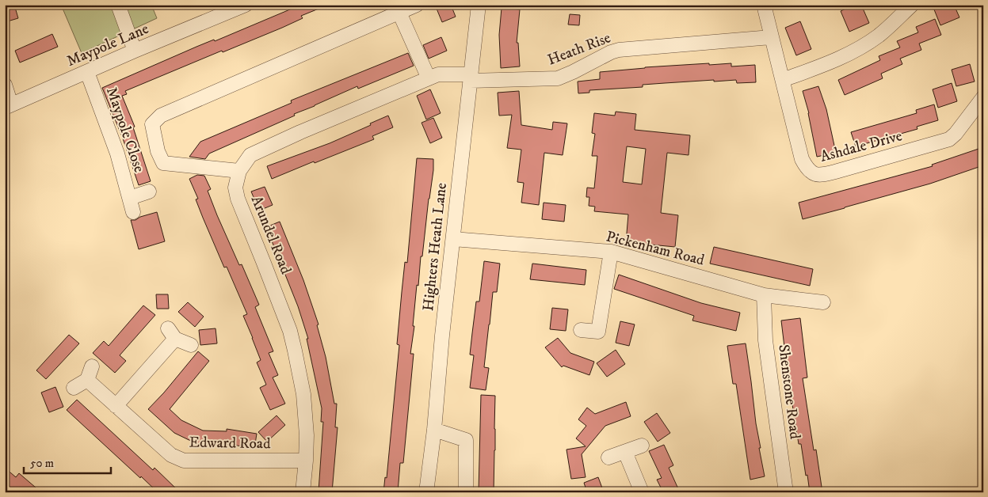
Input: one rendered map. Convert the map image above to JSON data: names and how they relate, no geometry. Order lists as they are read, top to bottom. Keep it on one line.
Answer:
{"streets":{"street":["Maypole Lane","Heath Rise","Maypole Close","Ashdale Drive","Arundel Road","Highters Heath Lane","Pickenham Road","Shenstone Road","Edward Road"]},"crossings":[["Maypole Lane","Maypole Close"],["Heath Rise","Ashdale Drive"],["Heath Rise","Arundel Road"],["Heath Rise","Highters Heath Lane"],["Arundel Road","Highters Heath Lane"],["Arundel Road","Edward Road"],["Highters Heath Lane","Pickenham Road"],["Pickenham Road","Shenstone Road"]],"scale_bar":"50 m"}
